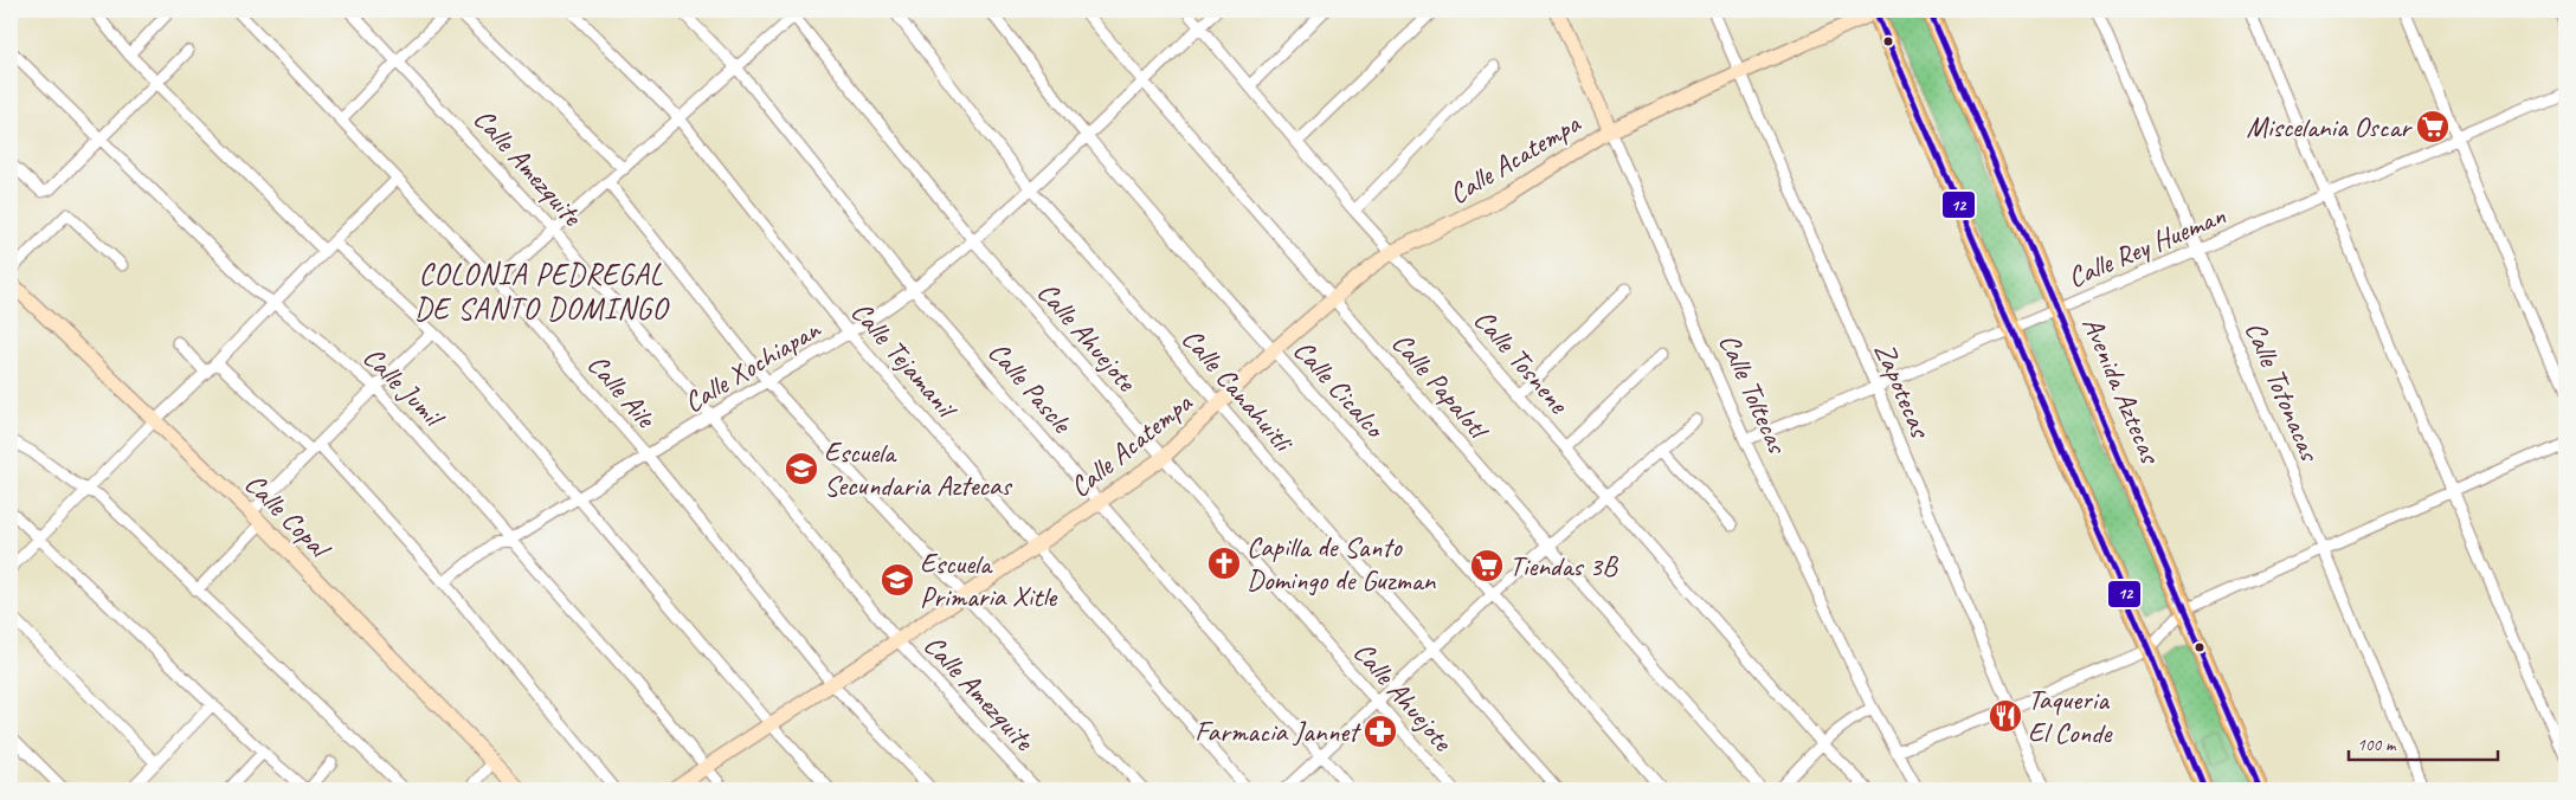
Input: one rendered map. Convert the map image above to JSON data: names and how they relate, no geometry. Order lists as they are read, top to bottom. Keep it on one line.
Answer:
{"streets":{"main road":["Avenida Aztecas"],"street":["Calle Acatempa","Calle Amezquite","Calle Rey Hueman","Calle Ahuejote","Calle Tejamanil","Calle Tosnene","Calle Xochiapan","Calle Papalotl","Calle Jumil","Calle Pascle","Calle Cicalco","Calle Canahuitli","Zapotecas","Calle Aile","Calle Totonacas","Calle Toltecas","Calle Copal"]},"crossings":[["Calle Acatempa","Calle Amezquite"],["Calle Acatempa","Calle Ahuejote"],["Calle Acatempa","Calle Tejamanil"],["Calle Acatempa","Calle Tosnene"],["Calle Acatempa","Calle Papalotl"],["Calle Acatempa","Calle Jumil"],["Calle Acatempa","Calle Pascle"],["Calle Acatempa","Calle Cicalco"],["Calle Acatempa","Calle Canahuitli"],["Calle Acatempa","Zapotecas"],["Calle Acatempa","Calle Aile"],["Calle Acatempa","Calle Toltecas"],["Calle Amezquite","Calle Xochiapan"],["Calle Rey Hueman","Zapotecas"],["Calle Rey Hueman","Avenida Aztecas"],["Calle Rey Hueman","Calle Totonacas"],["Calle Rey Hueman","Calle Toltecas"],["Calle Ahuejote","Calle Xochiapan"],["Calle Tejamanil","Calle Xochiapan"],["Calle Tosnene","Calle Xochiapan"],["Calle Xochiapan","Calle Papalotl"],["Calle Xochiapan","Calle Jumil"],["Calle Xochiapan","Calle Pascle"],["Calle Xochiapan","Calle Cicalco"],["Calle Xochiapan","Calle Canahuitli"],["Calle Xochiapan","Calle Aile"]],"districts":["COLONIA PEDREGAL DE SANTO DOMINGO"],"places":{"supermarket":["Miscelania Oscar","Tiendas 3B"],"school or university":["Escuela Secundaria Aztecas","Escuela Primaria Xitle"],"church":["Capilla de Santo Domingo de Guzman"],"restaurant":["Taqueria El Conde"],"pharmacy":["Farmacia Jannet"]},"lines":["transit line 12"],"scale_bar":"100 m"}
